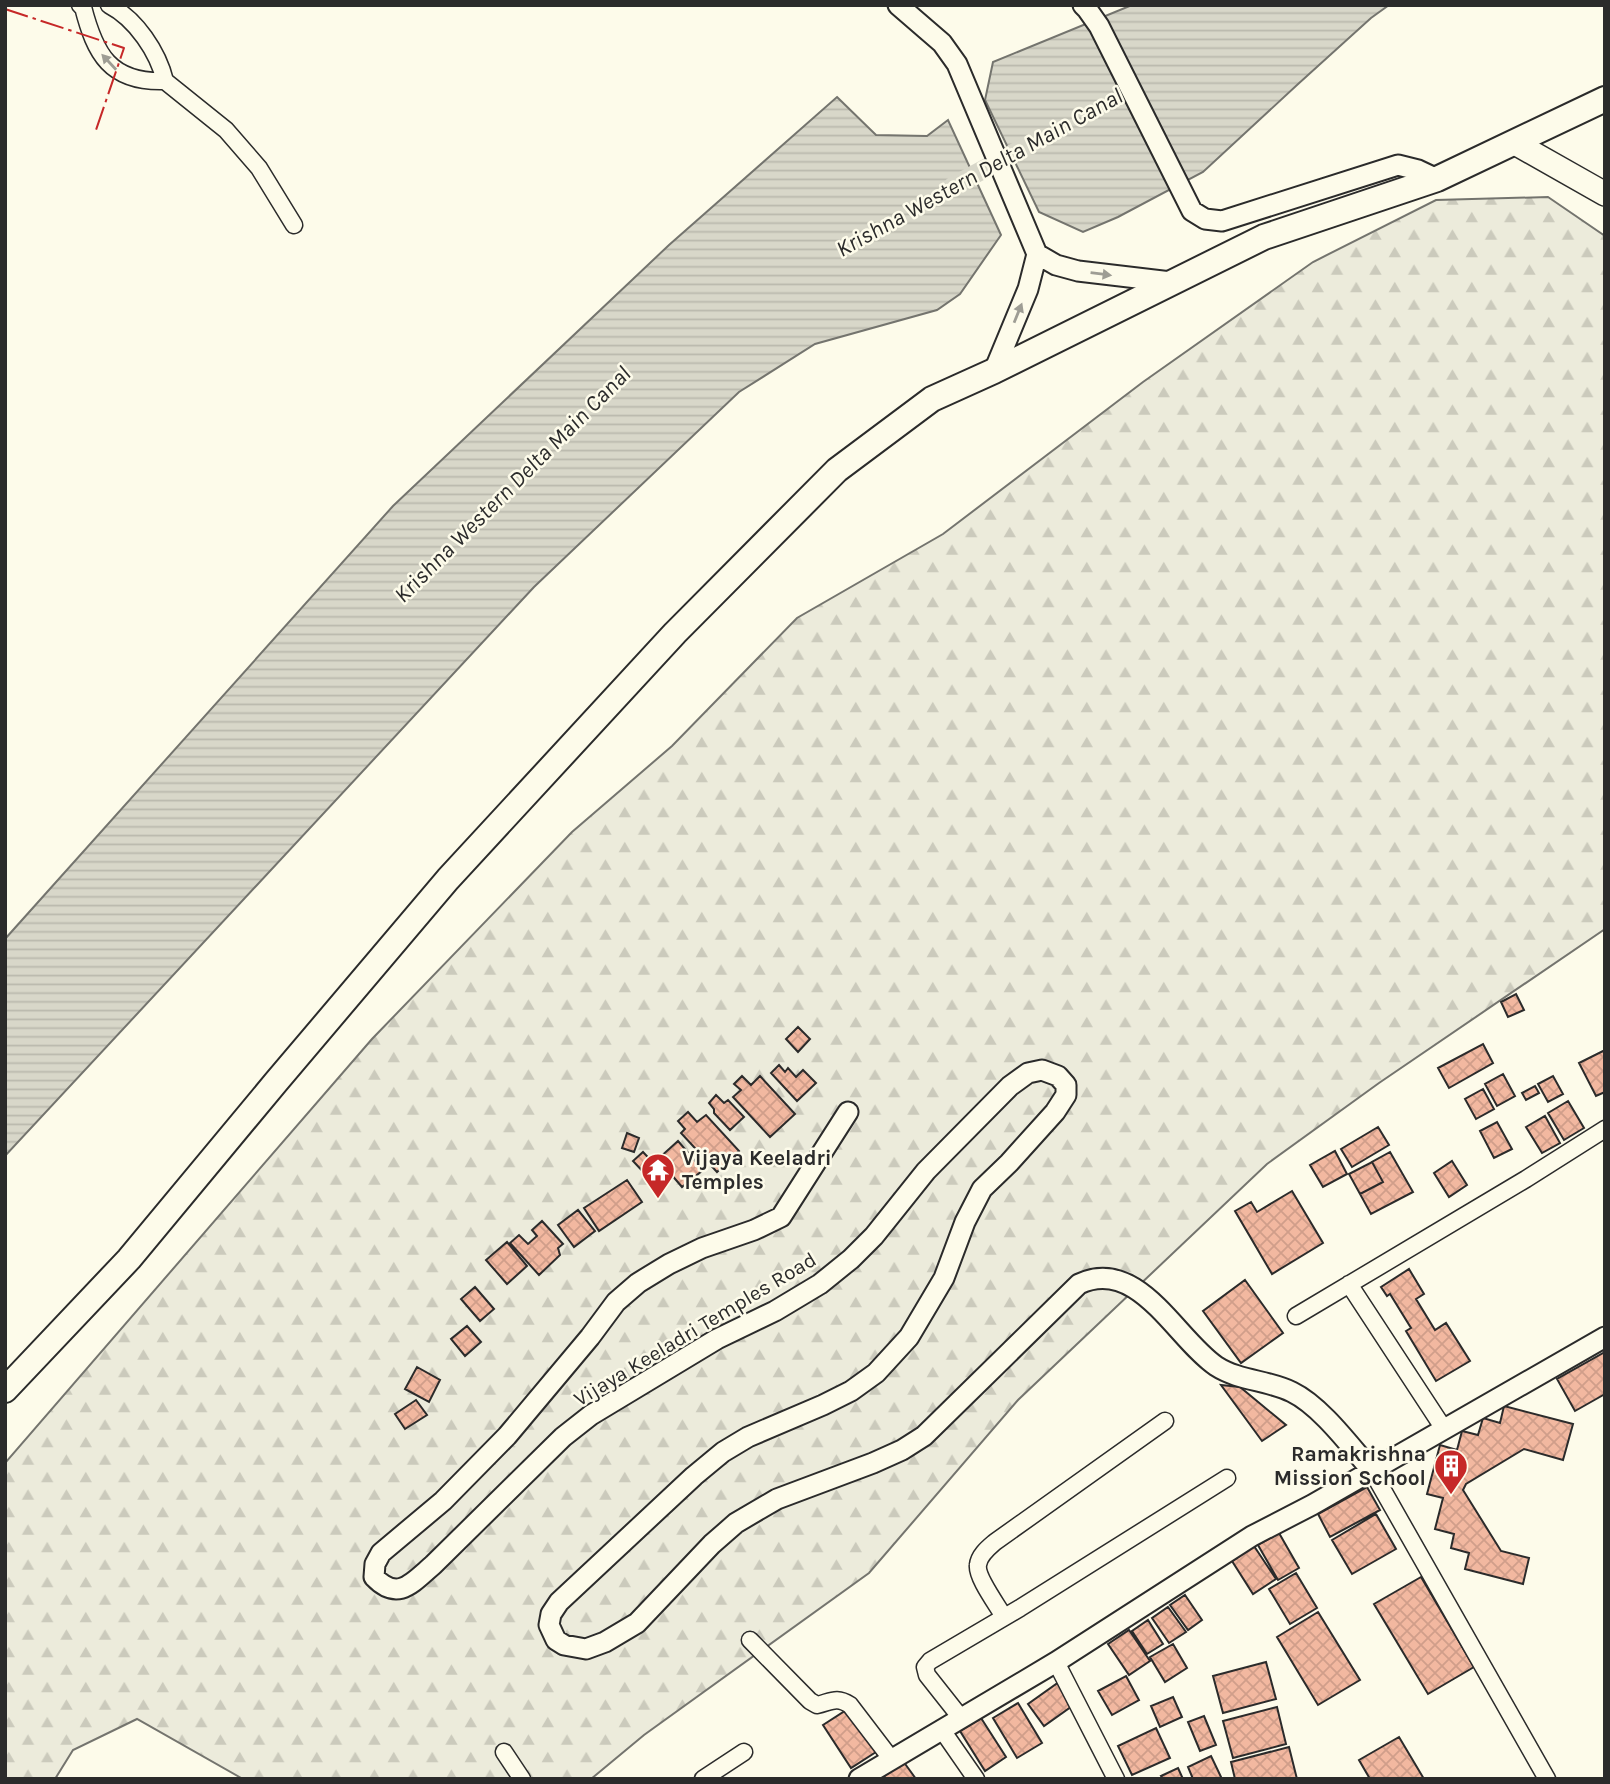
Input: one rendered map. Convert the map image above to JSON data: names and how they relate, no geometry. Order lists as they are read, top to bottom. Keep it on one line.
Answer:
{"streets":{"street":["Vijaya Keeladri Temples Road"]},"water":["Krishna Western Delta Main Canal"],"places":{"temple":["Vijaya Keeladri Temples"],"building":["Ramakrishna Mission School"]}}
